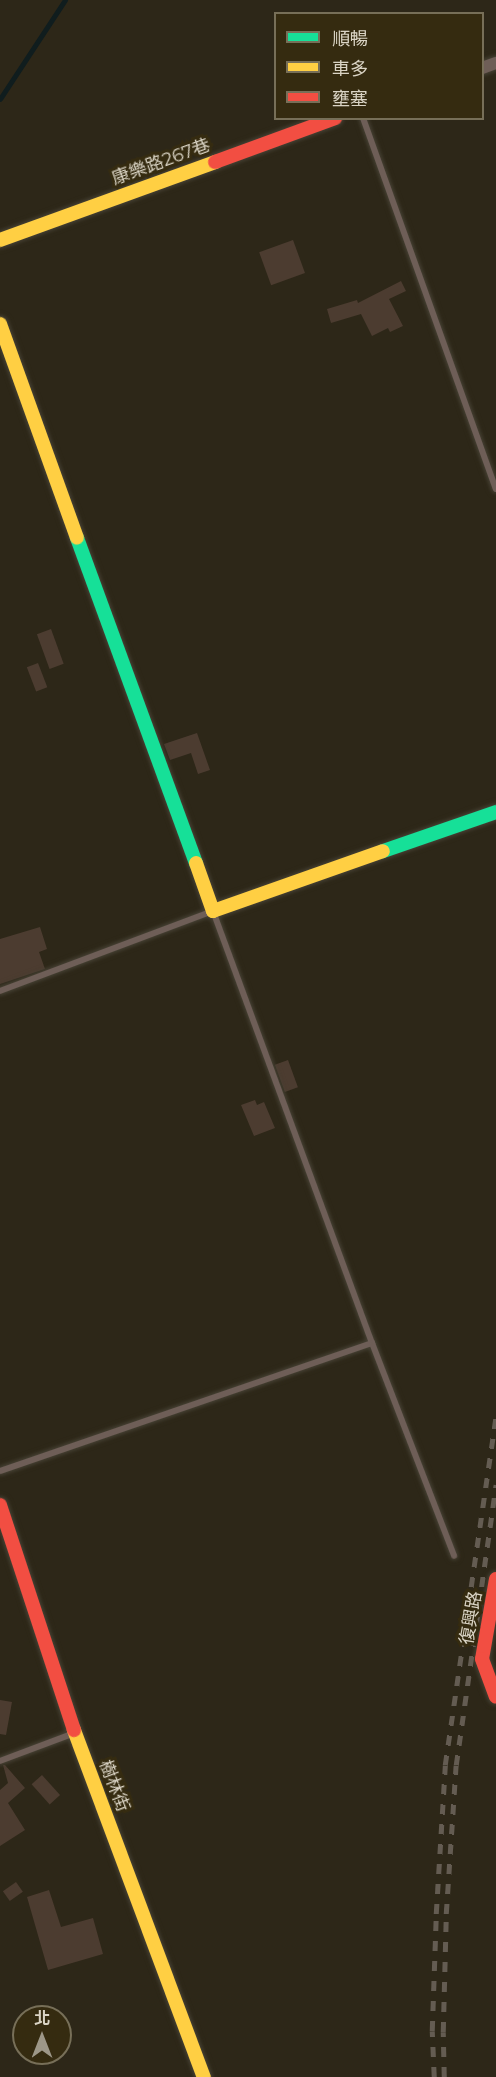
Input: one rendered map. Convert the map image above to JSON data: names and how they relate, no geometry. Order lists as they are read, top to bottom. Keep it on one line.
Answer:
{"streets":{"street":["康樂路267巷","復興路","樹林街"]},"legend":["順暢","車多","壅塞"],"north":"top"}
